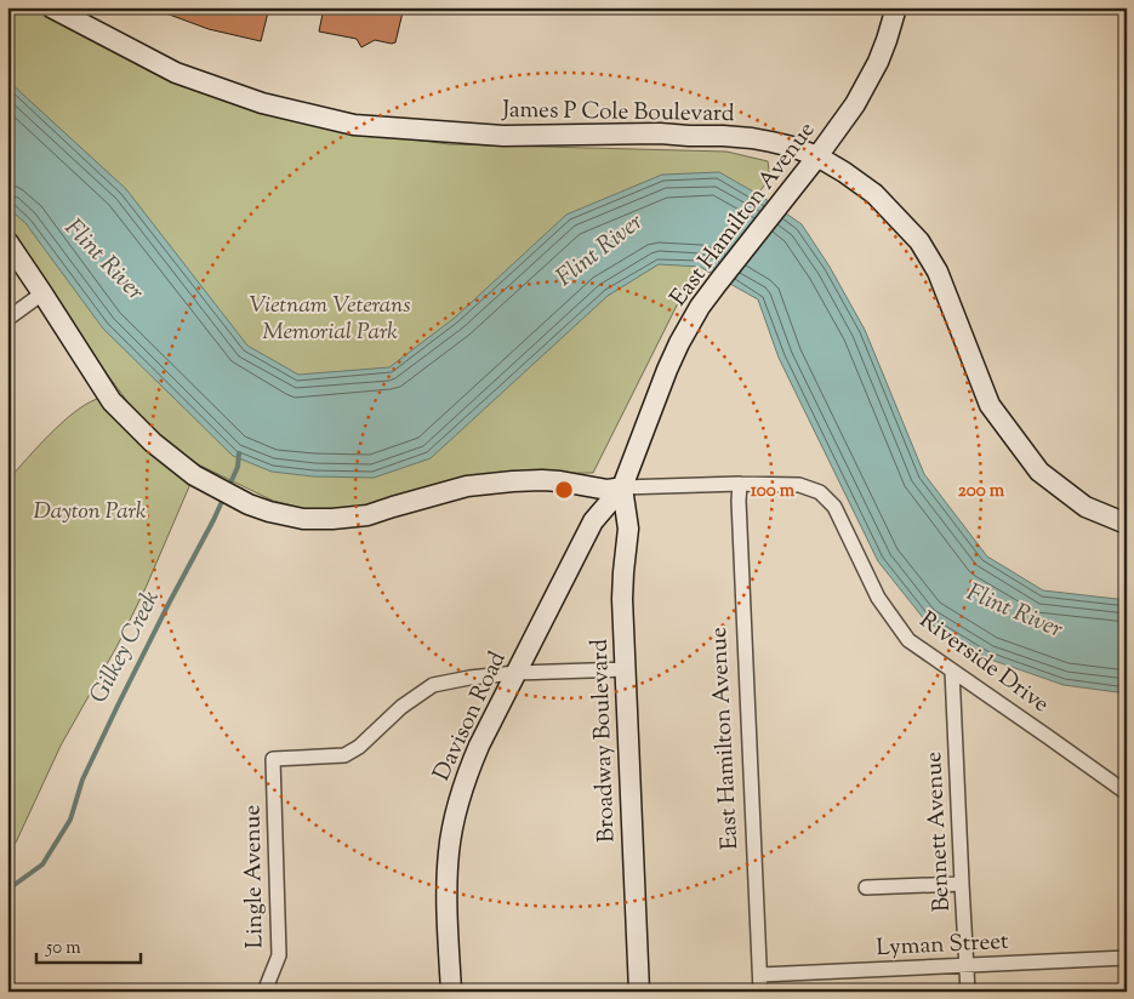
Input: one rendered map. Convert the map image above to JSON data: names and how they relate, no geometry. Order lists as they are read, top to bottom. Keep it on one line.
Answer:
{"streets":{"street":["James P Cole Boulevard","East Hamilton Avenue","Riverside Drive","Davison Road","Broadway Boulevard","Bennett Avenue","Lingle Avenue","Lyman Street"]},"crossings":[["James P Cole Boulevard","East Hamilton Avenue"],["East Hamilton Avenue","Riverside Drive"],["East Hamilton Avenue","Davison Road"],["East Hamilton Avenue","Broadway Boulevard"],["East Hamilton Avenue","Lyman Street"],["Riverside Drive","Davison Road"],["Riverside Drive","Broadway Boulevard"],["Riverside Drive","Bennett Avenue"],["Davison Road","Broadway Boulevard"],["Davison Road","Lingle Avenue"],["Bennett Avenue","Lyman Street"]],"water":["Flint River","Gilkey Creek"],"parks":["Vietnam Veterans Memorial Park","Dayton Park"],"scale_bar":"50 m","rings":["100 m","200 m"]}
